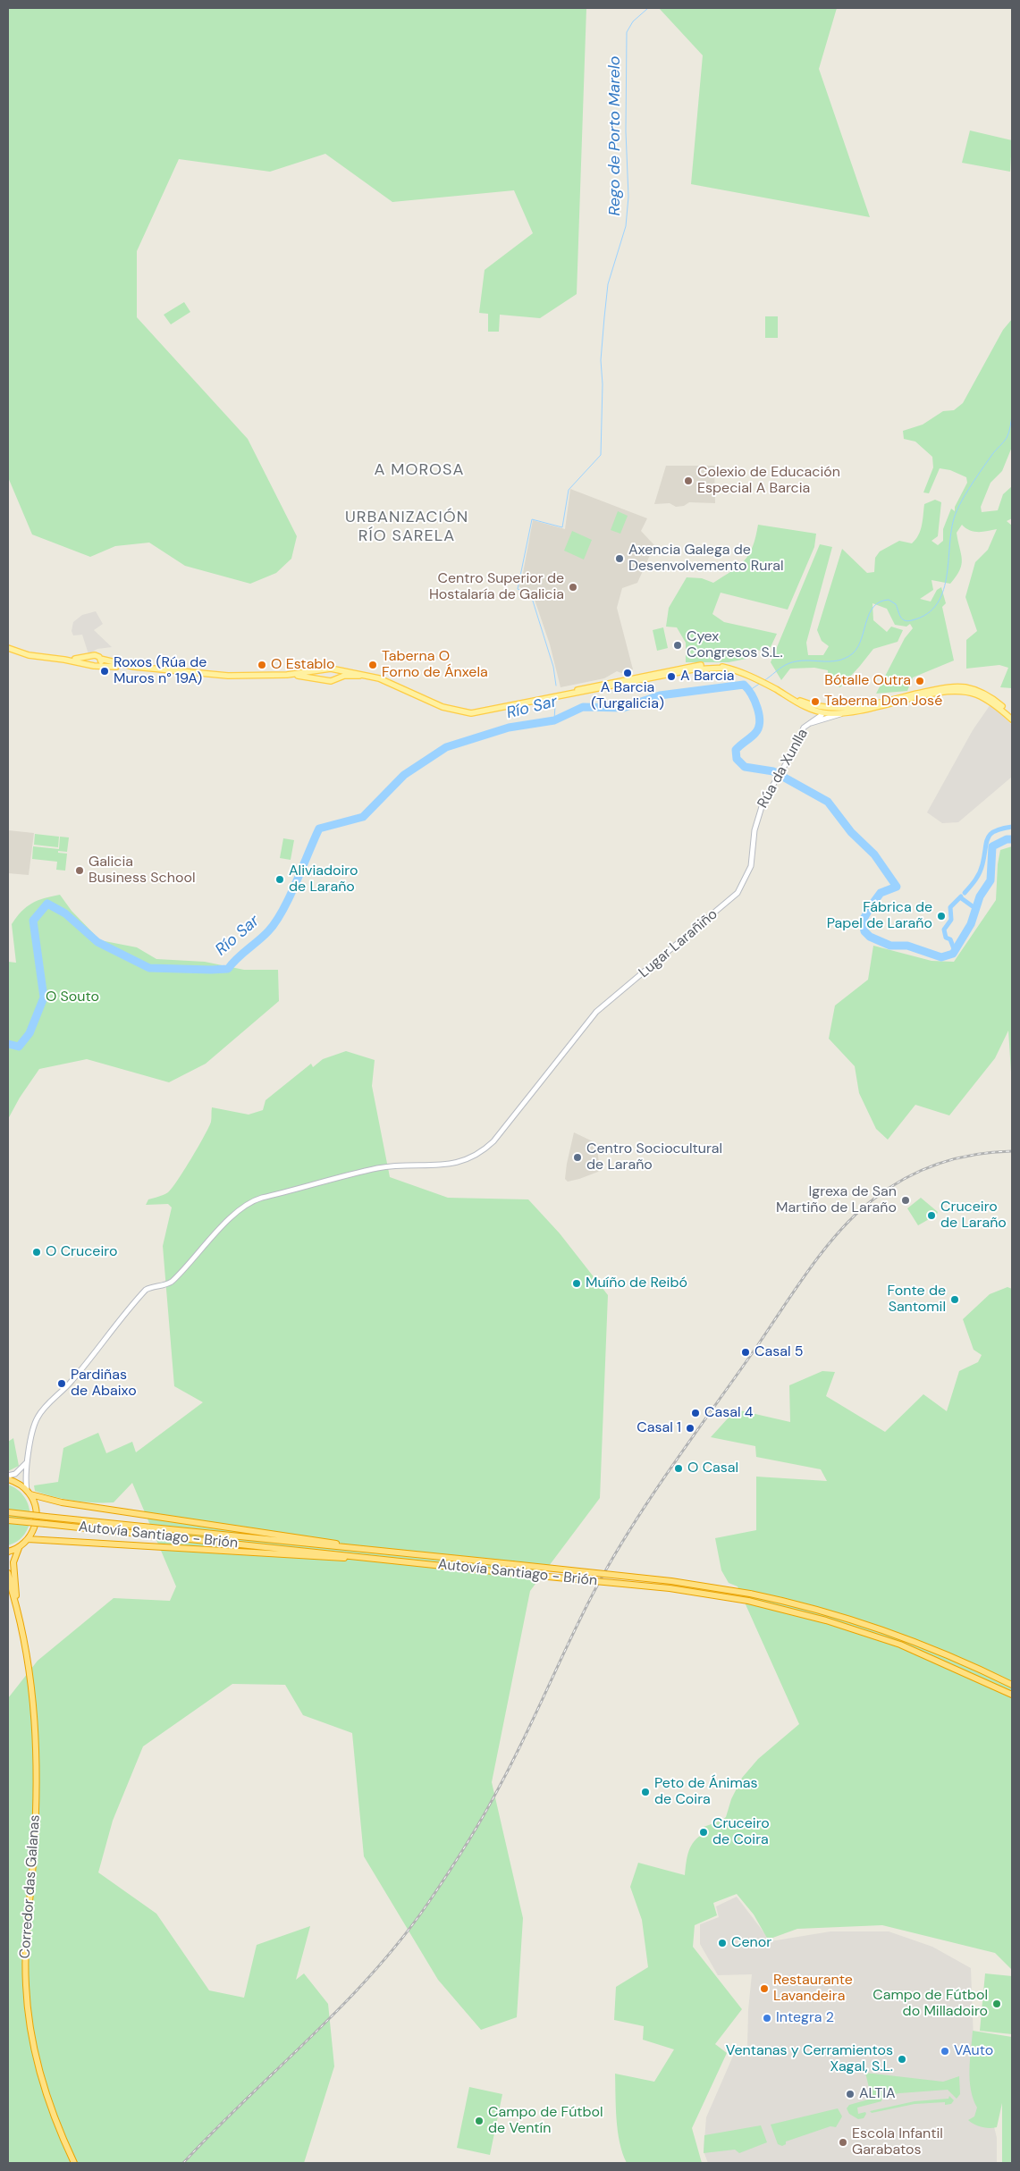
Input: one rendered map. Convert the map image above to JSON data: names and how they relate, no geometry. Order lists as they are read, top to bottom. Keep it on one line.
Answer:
{"streets":{"highway":["Autovía Santiago - Brión","Corredor das Galanas"],"street":["Rúa da Xunlla","Lugar Larañiño"]},"crossings":[["Rúa da Xunlla","Lugar Larañiño"]],"districts":["A MOROSA","URBANIZACIÓN RÍO SARELA"],"water":["Rego de Porto Marelo","Río Sar"],"parks":["O Souto"],"places":["Colexio de Educación Especial A Barcia","Axencia Galega de Desenvolvemento Rural","Centro Superior de Hostalaría de Galicia","Cyex Congresos S.L.","O Establo","Taberna O Forno de Ánxela","Roxos (Rúa de Muros n° 19A)","A Barcia (Turgalicia)","A Barcia","Bótalle Outra","Taberna Don José","Galicia Business School","Aliviadoiro de Laraño","Fábrica de Papel de Laraño","Centro Sociocultural de Laraño","Igrexa de San Martiño de Laraño","Cruceiro de Laraño","O Cruceiro","Muíño de Reibó","Fonte de Santomil","Casal 5","Pardiñas de Abaixo","Casal 4","Casal 1","O Casal","Peto de Ánimas de Coira","Cruceiro de Coira","Cenor","Restaurante Lavandeira","Campo de Fútbol do Milladoiro","Integra 2","VAuto","Ventanas y Cerramientos Xagal, S.L.","ALTIA","Campo de Fútbol de Ventín","Escola Infantil Garabatos"]}
